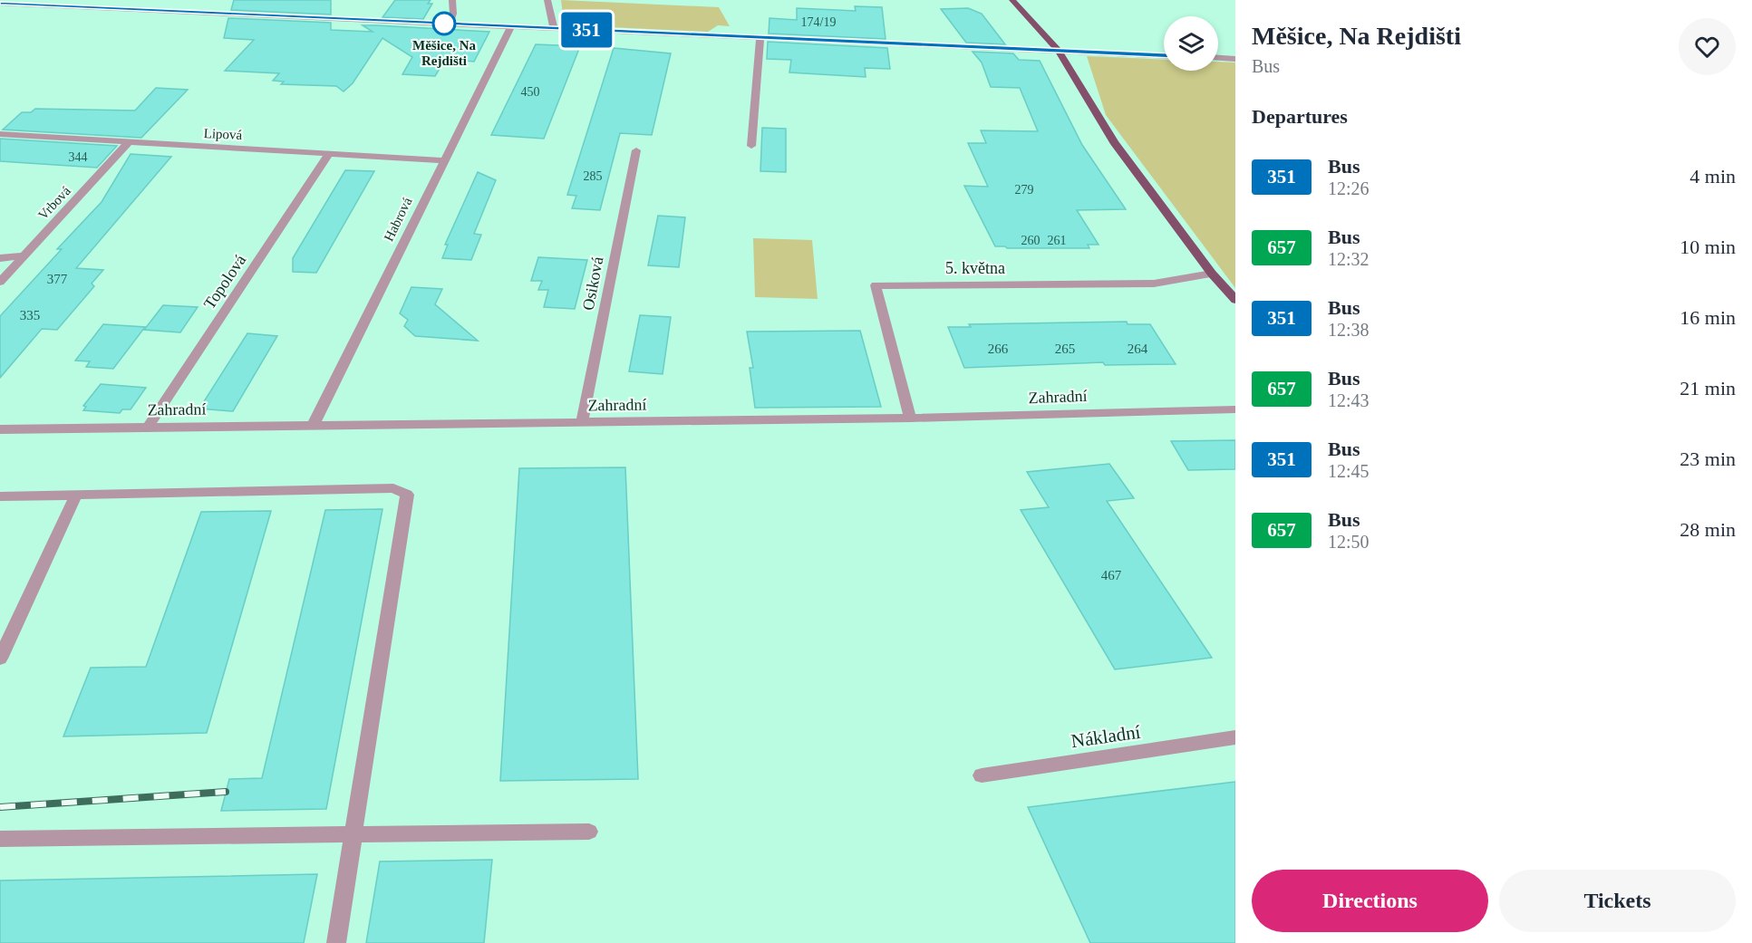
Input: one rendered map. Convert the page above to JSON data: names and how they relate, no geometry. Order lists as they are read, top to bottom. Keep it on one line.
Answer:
{"streets":{"street":["Lipová","Vrbová","Habrová","5. května","Topolová","Osiková","Zahradní","Nákladní"]},"crossings":[["Lipová","Vrbová"],["Lipová","Habrová"],["Lipová","Topolová"],["Habrová","Zahradní"],["5. května","Zahradní"],["Topolová","Zahradní"],["Osiková","Zahradní"]],"places":["Měšice, Na Rejdišti"],"lines":["bus line 351"],"house_numbers":["174/19","450","344","285","279","260","261","377","335","266","265","264","467"],"page":{"on_map":"351","heading":[["Měšice, Na Rejdišti","Bus"],"Departures"],"list":[{"mark":"351","name":"Bus","note":"12:26","value":"4 min"},{"mark":"657","name":"Bus","note":"12:32","value":"10 min"},{"mark":"351","name":"Bus","note":"12:38","value":"16 min"},{"mark":"657","name":"Bus","note":"12:43","value":"21 min"},{"mark":"351","name":"Bus","note":"12:45","value":"23 min"},{"mark":"657","name":"Bus","note":"12:50","value":"28 min"}],"buttons":["Directions","Tickets"]}}
